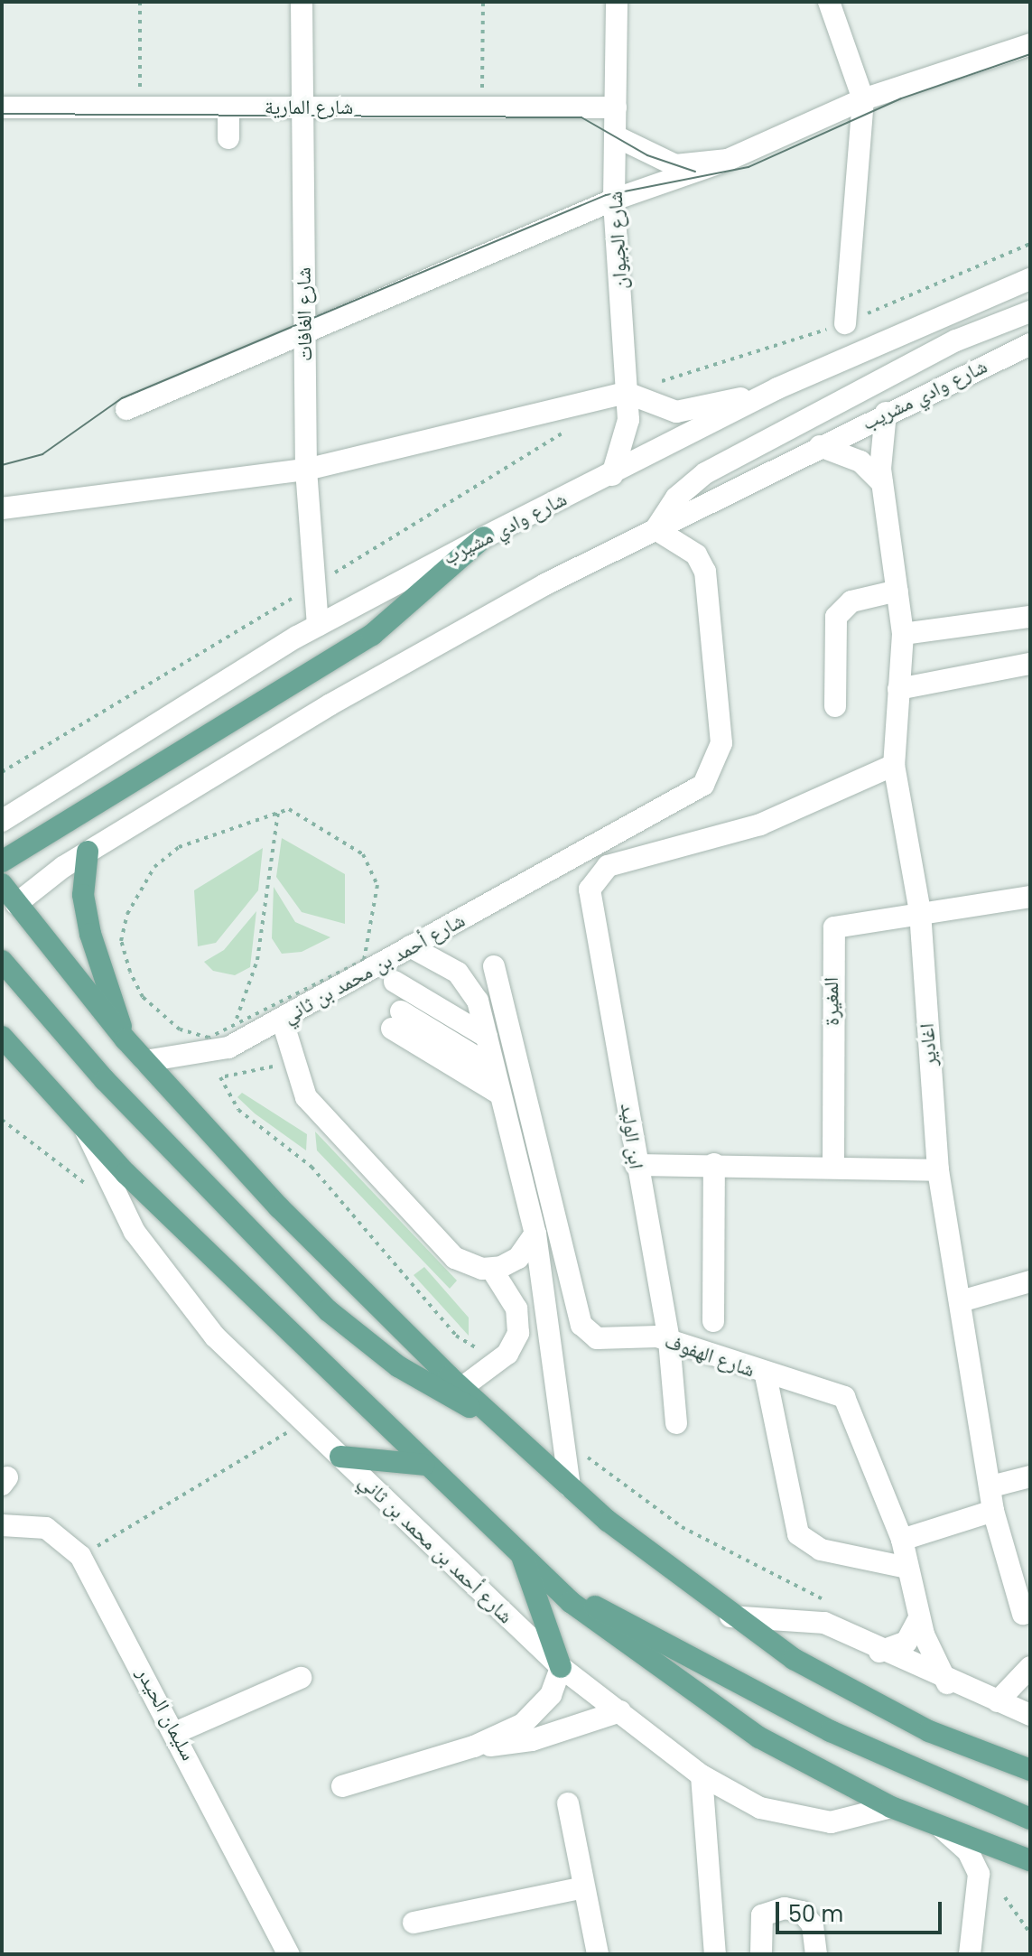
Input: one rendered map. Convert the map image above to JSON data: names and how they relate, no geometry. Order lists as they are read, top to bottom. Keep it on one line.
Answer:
{"streets":{"main road":["شارع أحمد بن محمد بن ثاني"],"street":["شارع المارية","شارع الجيوان","شارع الغافات","شارع وادي مشريب","شارع وادي مشيرب","المغيرة","اغادير","ابن الوليد","شارع الهفوف","سليمان الحيدر"]},"crossings":[["شارع المارية","شارع الجيوان"],["شارع المارية","شارع الغافات"],["شارع الجيوان","شارع وادي مشيرب"],["شارع الغافات","شارع وادي مشيرب"],["شارع وادي مشريب","اغادير"],["المغيرة","اغادير"],["اغادير","ابن الوليد"],["ابن الوليد","شارع الهفوف"]],"scale_bar":"50 m"}
